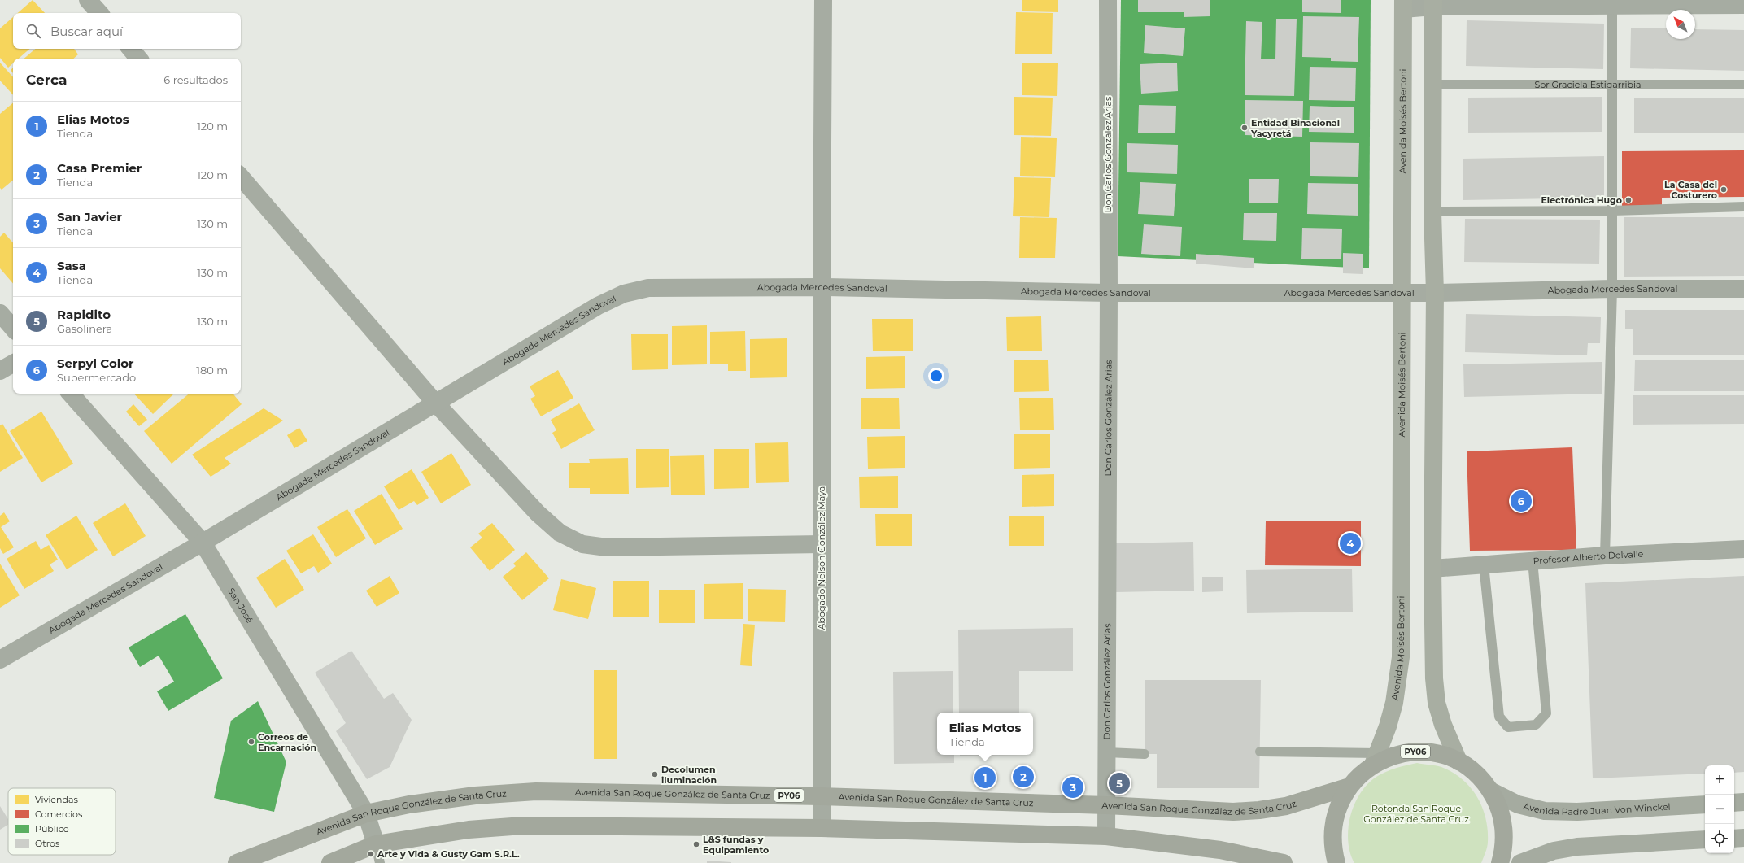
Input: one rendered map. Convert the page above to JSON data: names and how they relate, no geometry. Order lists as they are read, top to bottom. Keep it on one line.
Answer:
{"streets":{"highway":["PY06","Avenida San Roque González de Santa Cruz"],"main road":["Avenida Moisés Bertoni","Avenida Padre Juan Von Winckel"],"street":["Don Carlos González Arias","Abogada Mercedes Sandoval","Profesor Alberto Delvalle","Abogado Nelson González Maya","San José"],"lane":["Sor Graciela Estigarribia"]},"crossings":[["Avenida Moisés Bertoni","Abogada Mercedes Sandoval"],["Avenida Moisés Bertoni","PY06"],["Don Carlos González Arias","Abogada Mercedes Sandoval"],["Don Carlos González Arias","Avenida San Roque González de Santa Cruz"],["Abogada Mercedes Sandoval","Abogado Nelson González Maya"],["Abogada Mercedes Sandoval","San José"],["Abogado Nelson González Maya","Avenida San Roque González de Santa Cruz"],["San José","Avenida San Roque González de Santa Cruz"],["PY06","Avenida San Roque González de Santa Cruz"],["PY06","Avenida Padre Juan Von Winckel"]],"parks":["Rotonda San Roque González de Santa Cruz"],"places":["Entidad Binacional Yacyretá","La Casa del Costurero","Electrónica Hugo","Correos de Encarnación","Decolumen iluminación","L&S fundas y Equipamiento","Arte y Vida & Gusty Gam S.R.L."],"legend":["Viviendas","Comercios","Público","Otros"],"north":"top left","page":{"search":"Buscar aquí","heading":["Cerca","6 resultados"],"list":[{"mark":"1","name":"Elias Motos","note":"Tienda","value":"120 m"},{"mark":"2","name":"Casa Premier","note":"Tienda","value":"120 m"},{"mark":"3","name":"San Javier","note":"Tienda","value":"130 m"},{"mark":"4","name":"Sasa","note":"Tienda","value":"130 m"},{"mark":"5","name":"Rapidito","note":"Gasolinera","value":"130 m"},{"mark":"6","name":"Serpyl Color","note":"Supermercado","value":"180 m"}],"pins":["6","4","2","1","5","3"],"popup":["Elias Motos","Tienda"],"map_buttons":["+","−"]}}
